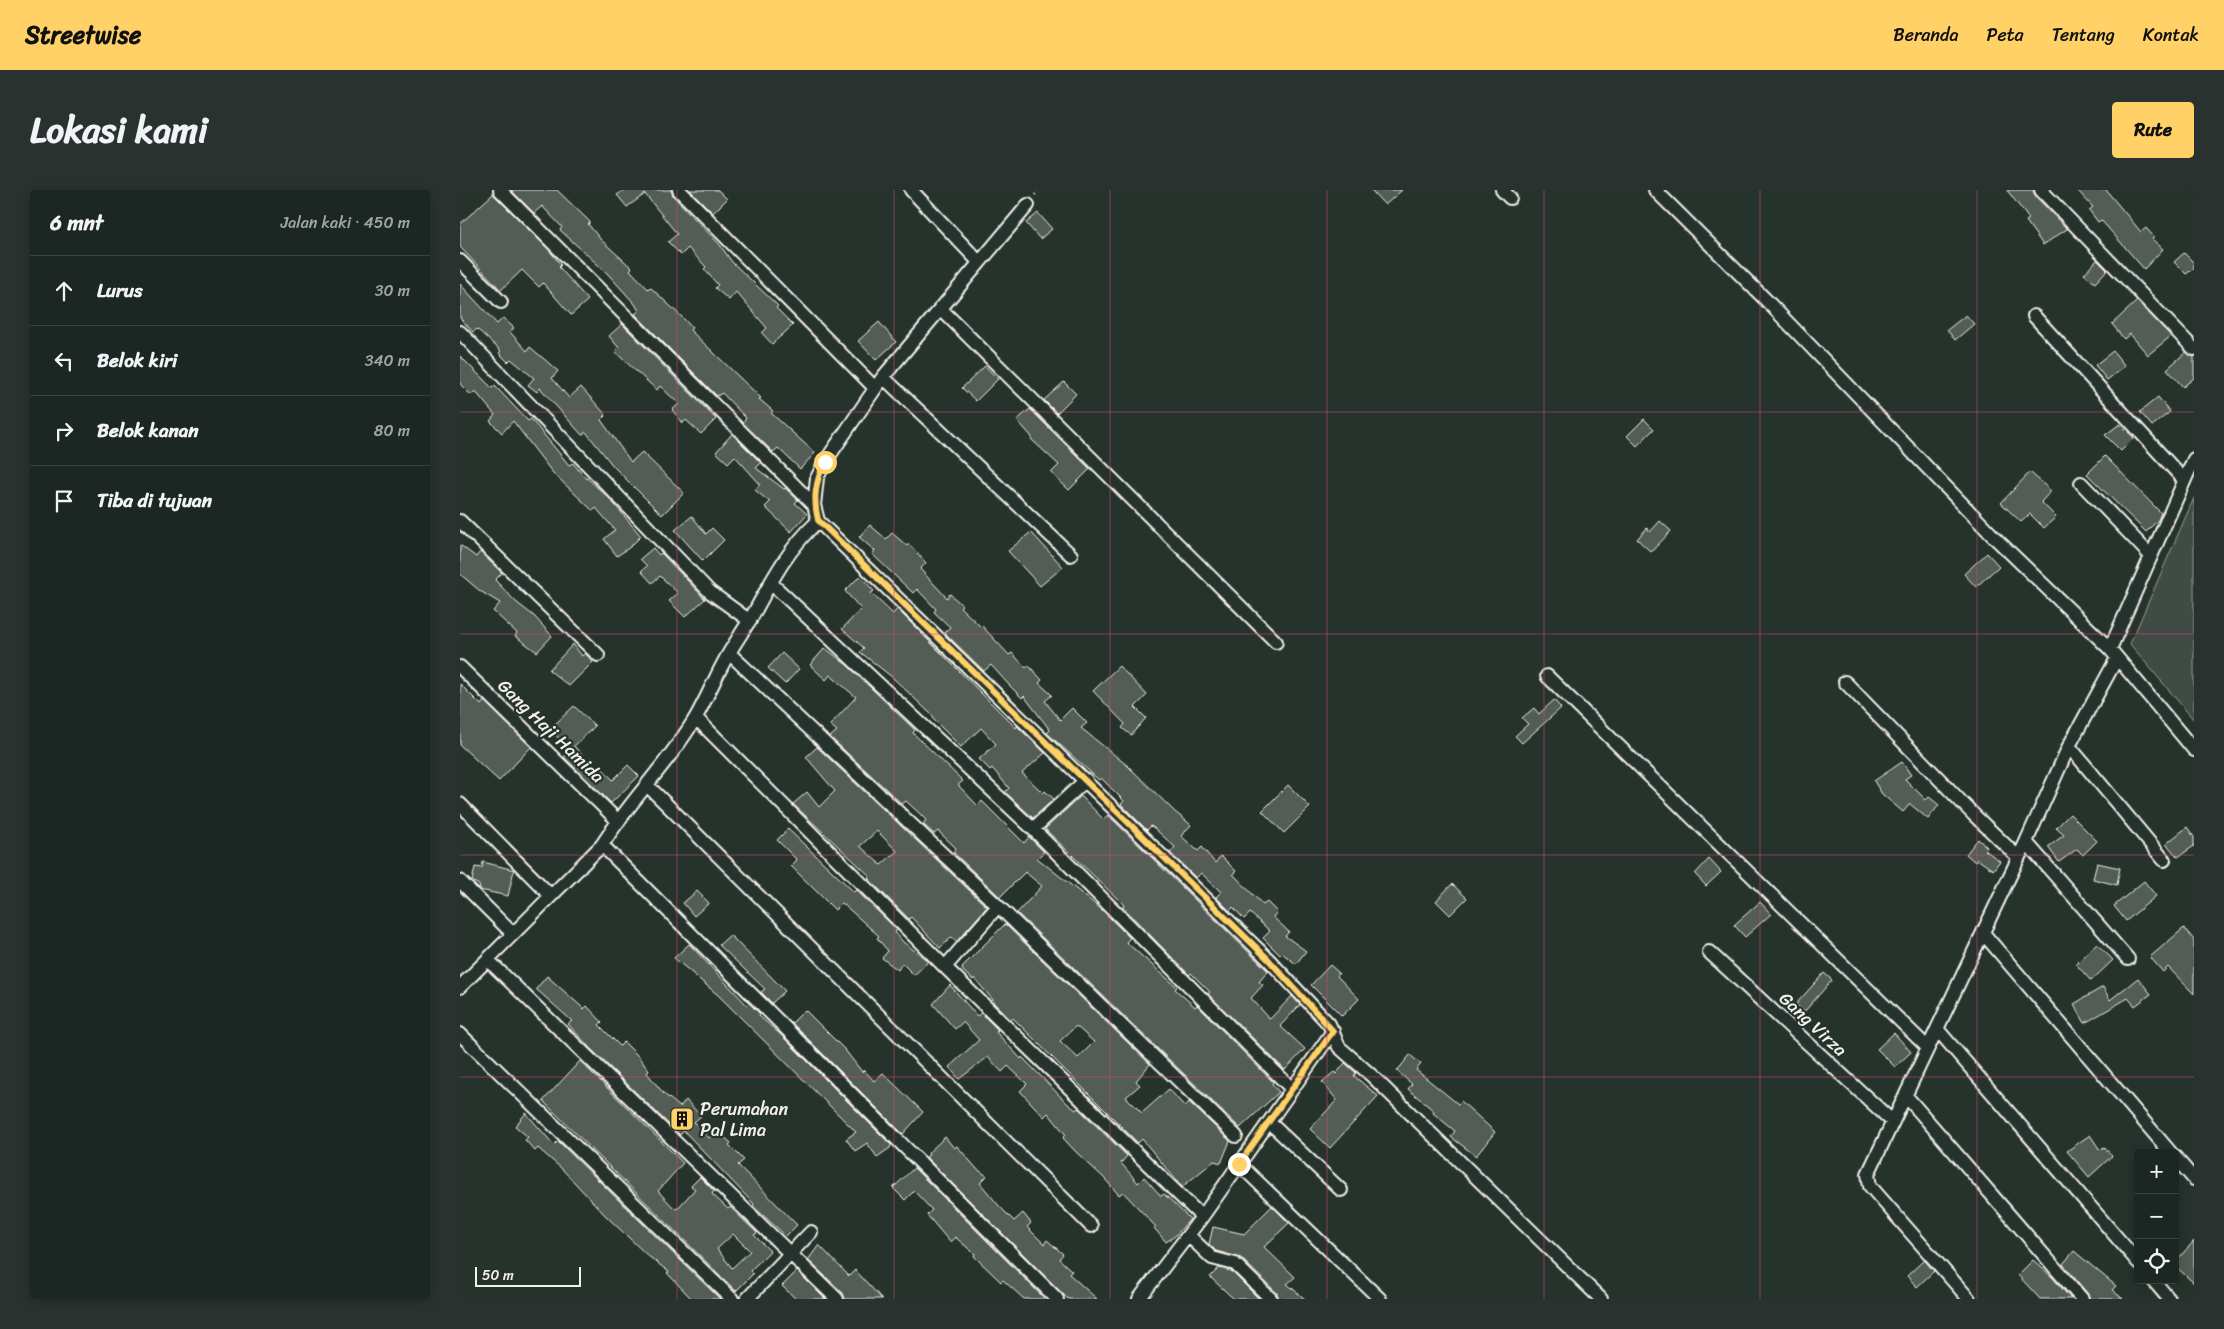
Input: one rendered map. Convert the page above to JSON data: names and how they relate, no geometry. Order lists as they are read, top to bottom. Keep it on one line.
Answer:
{"streets":{"street":["Gang Haji Hamida","Gang Virza"]},"places":{"building":["Perumahan Pal Lima"]},"scale_bar":"50 m","page":{"header":"Streetwise","nav":["Beranda","Peta","Tentang","Kontak"],"title":"Lokasi kami","buttons":"Rute","heading":["6 mnt","Jalan kaki · 450 m"],"list":[["Lurus","30 m"],["Belok kiri","340 m"],["Belok kanan","80 m"],"Tiba di tujuan"],"map_buttons":["+","−"],"scale":"50 m"}}
